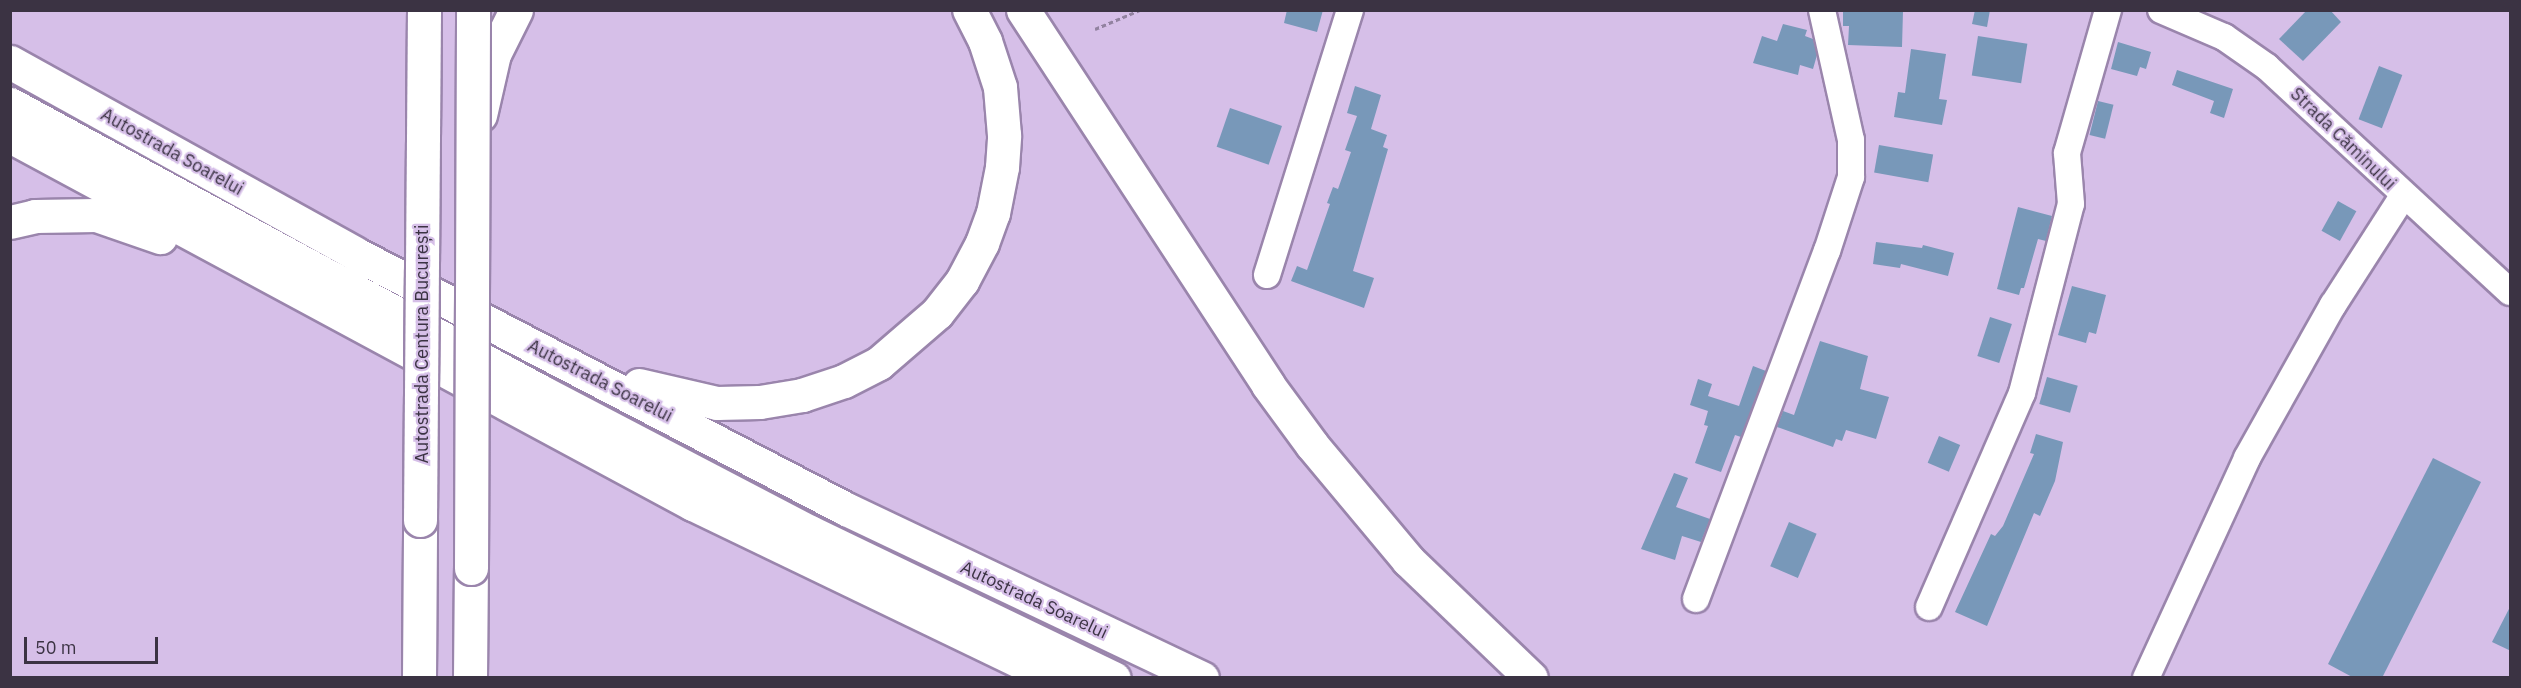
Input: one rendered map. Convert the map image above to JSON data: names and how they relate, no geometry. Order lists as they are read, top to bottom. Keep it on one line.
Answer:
{"streets":{"highway":["Autostrada Soarelui","Autostrada Centura București"],"street":["Strada Căminului"]},"scale_bar":"50 m"}
